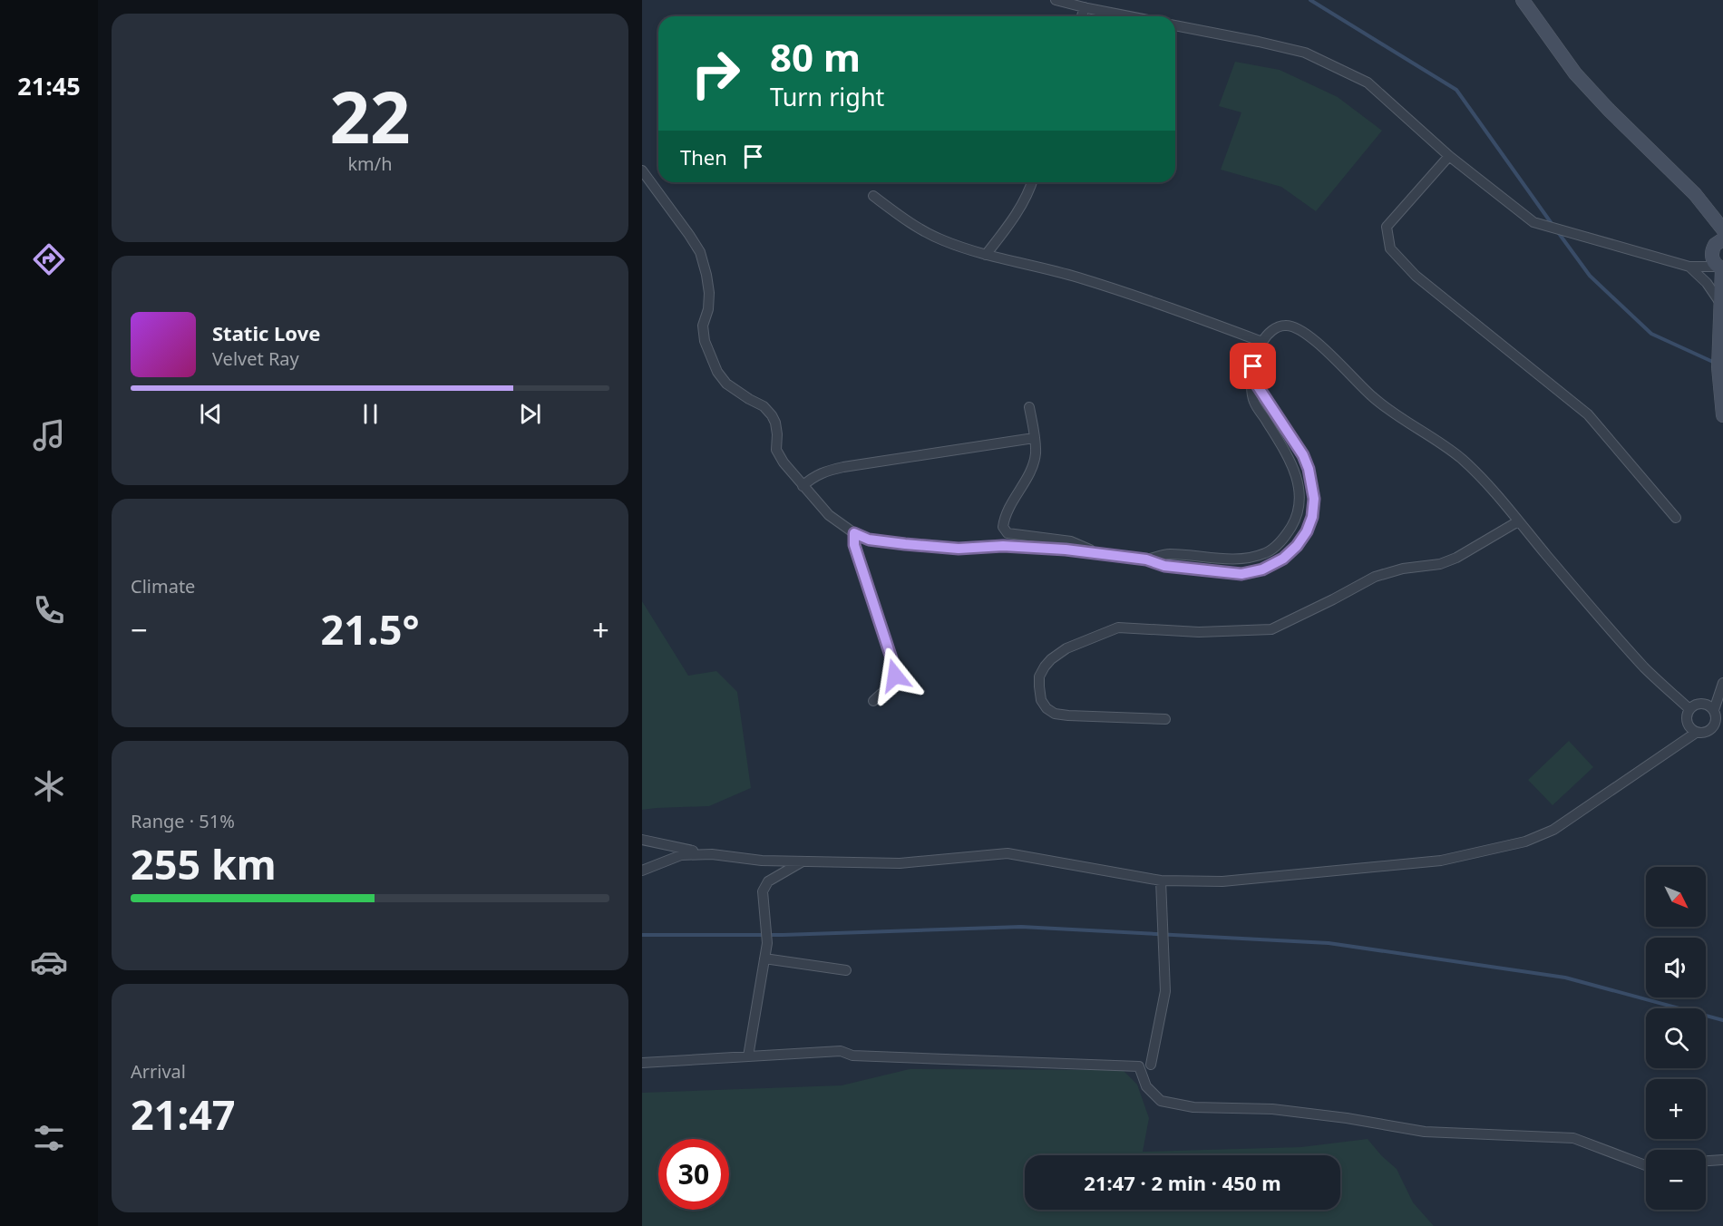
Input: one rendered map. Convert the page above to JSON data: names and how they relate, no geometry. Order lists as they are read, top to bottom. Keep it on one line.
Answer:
{"north":"bottom right","page":{"tabs":"21:45","tile":[["22","km/h"],"Climate",["Range · 51%","255 km"],["Arrival","21:47"]],"turn":["80 m","Turn right"],"then":"Then","song":["Static Love","Velvet Ray"],"heat":["−","21.5°","+"],"map_buttons":["+","−"],"limit":"30","trip":"21:47 · 2 min · 450 m"}}
